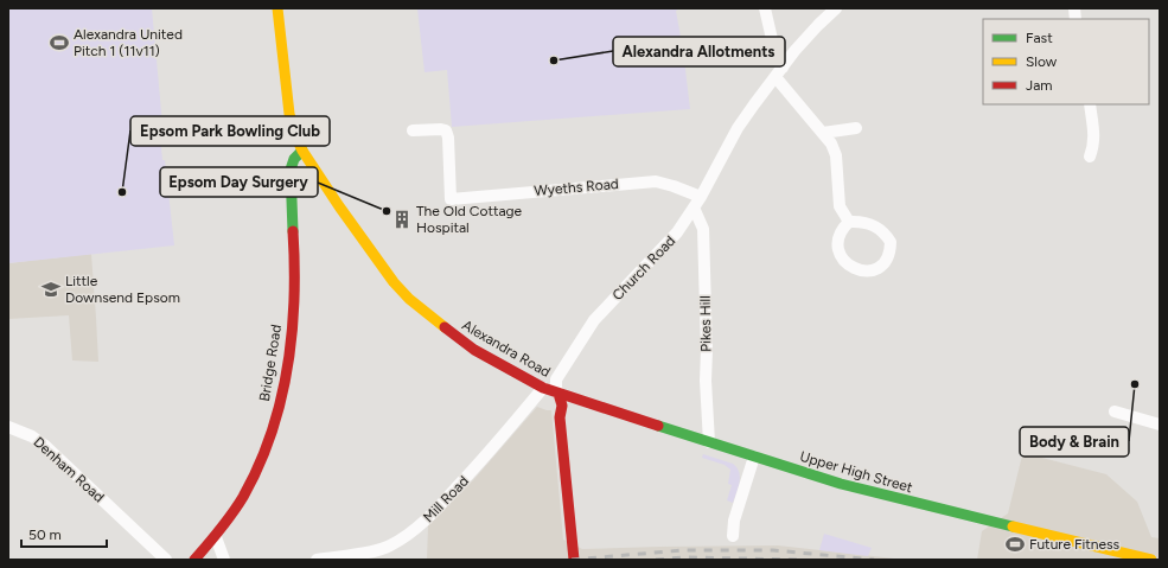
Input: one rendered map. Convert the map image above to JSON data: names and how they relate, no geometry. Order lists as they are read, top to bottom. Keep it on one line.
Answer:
{"streets":{"main road":["Church Road","Alexandra Road","Bridge Road","Upper High Street"],"street":["Wyeths Road","Pikes Hill","Denham Road","Mill Road"]},"crossings":[["Wyeths Road","Church Road"],["Wyeths Road","Pikes Hill"],["Church Road","Pikes Hill"],["Church Road","Alexandra Road"],["Church Road","Upper High Street"],["Pikes Hill","Upper High Street"],["Alexandra Road","Bridge Road"],["Alexandra Road","Upper High Street"],["Alexandra Road","Mill Road"]],"places":{"sports":["Alexandra United Pitch 1 (11v11)","Future Fitness"],"other":["Alexandra Allotments","Epsom Park Bowling Club","Epsom Day Surgery","Body & Brain"],"building":["The Old Cottage Hospital"],"school or university":["Little Downsend Epsom"]},"legend":["Fast","Slow","Jam"],"scale_bar":"50 m"}
